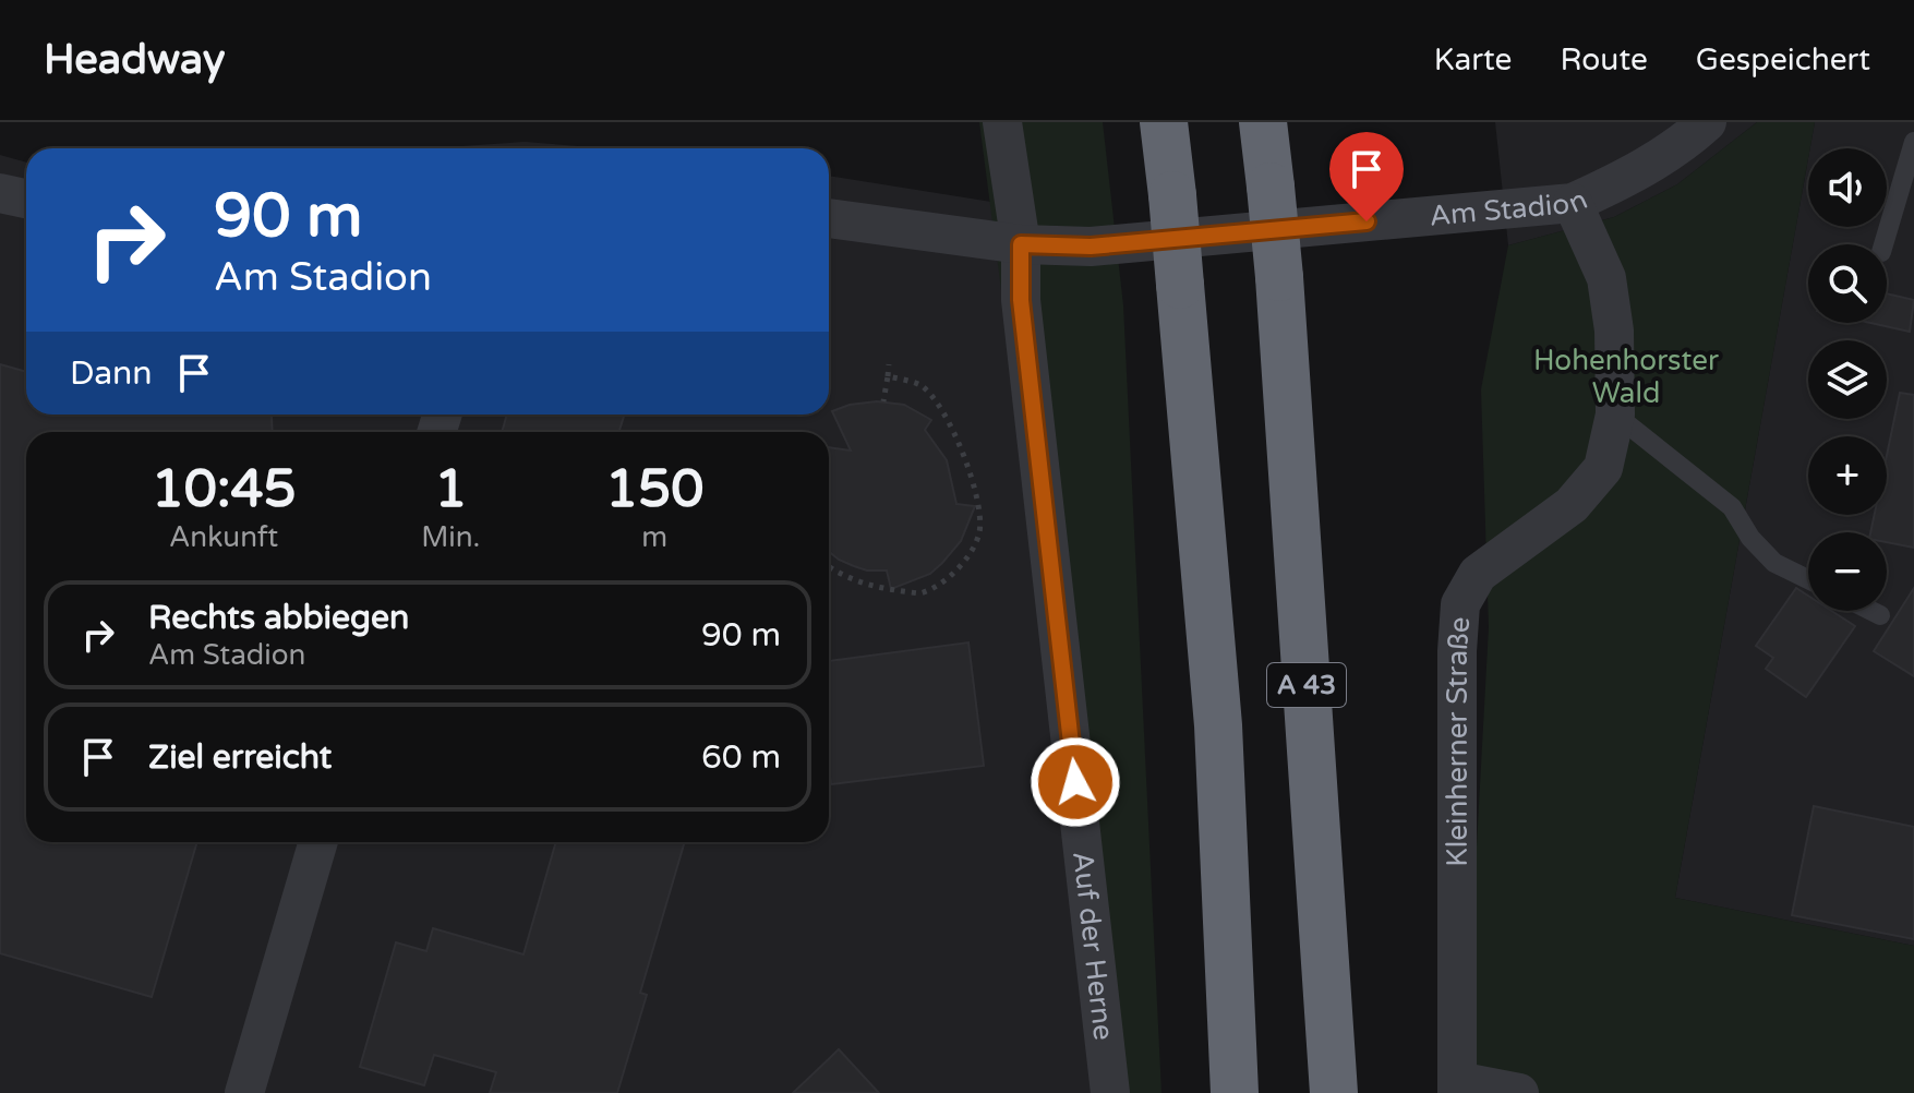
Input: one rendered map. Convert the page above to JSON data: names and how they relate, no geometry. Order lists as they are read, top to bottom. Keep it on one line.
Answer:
{"streets":{"highway":["A 43"],"street":["Am Stadion","Kleinherner Straße","Auf der Herne"]},"crossings":[["Am Stadion","Kleinherner Straße"],["Am Stadion","Auf der Herne"]],"parks":["Hohenhorster Wald"],"page":{"header":"Headway","nav":["Karte","Route","Gespeichert"],"map_buttons":["+","−"],"turn":["90 m","Am Stadion"],"then":"Dann","eta":["10:45","Ankunft","1","Min.","150","m"],"list":[{"name":"Rechts abbiegen","note":"Am Stadion","value":"90 m"},{"name":"Ziel erreicht","value":"60 m"}]}}
